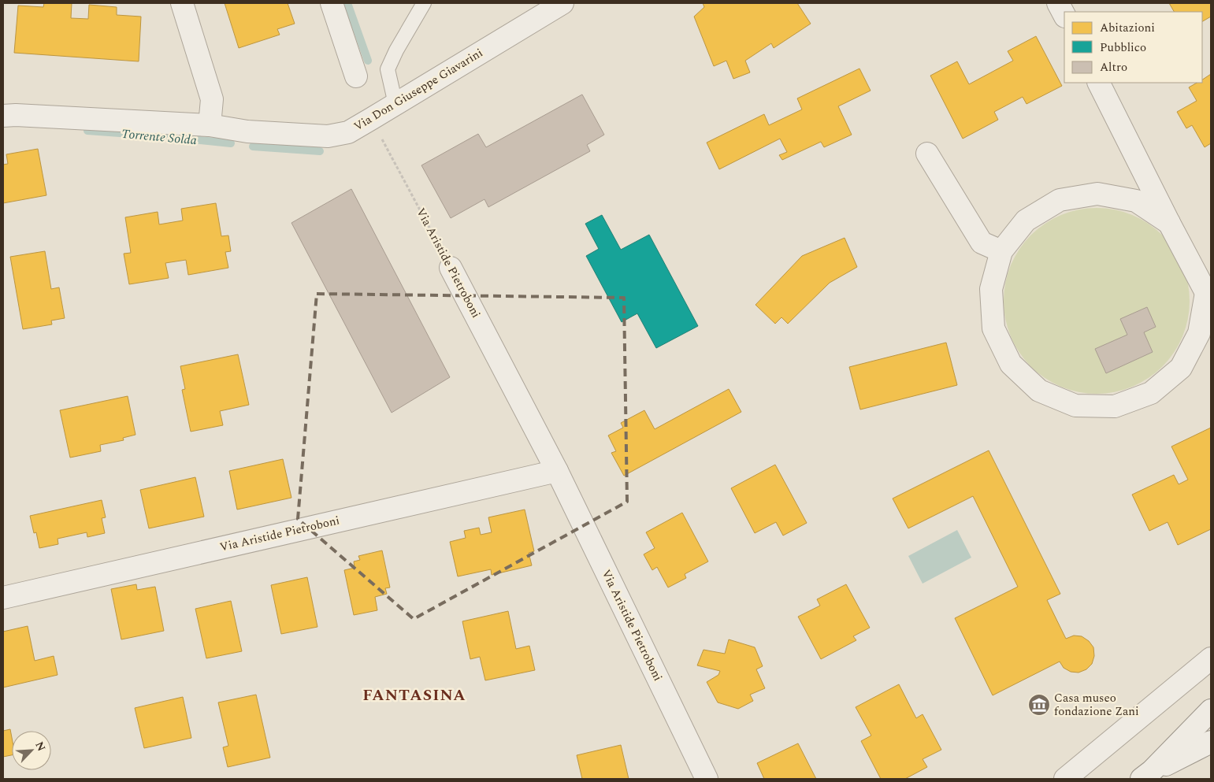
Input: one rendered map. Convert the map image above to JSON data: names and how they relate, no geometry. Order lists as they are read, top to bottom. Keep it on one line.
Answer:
{"streets":{"street":["Via Don Giuseppe Giavarini","Via Aristide Pietroboni"]},"crossings":[["Via Don Giuseppe Giavarini","Via Aristide Pietroboni"]],"districts":["FANTASINA"],"water":["Torrente Solda"],"places":{"museum":["Casa museo fondazione Zani"]},"legend":["Abitazioni","Pubblico","Altro"],"north":"top right"}
